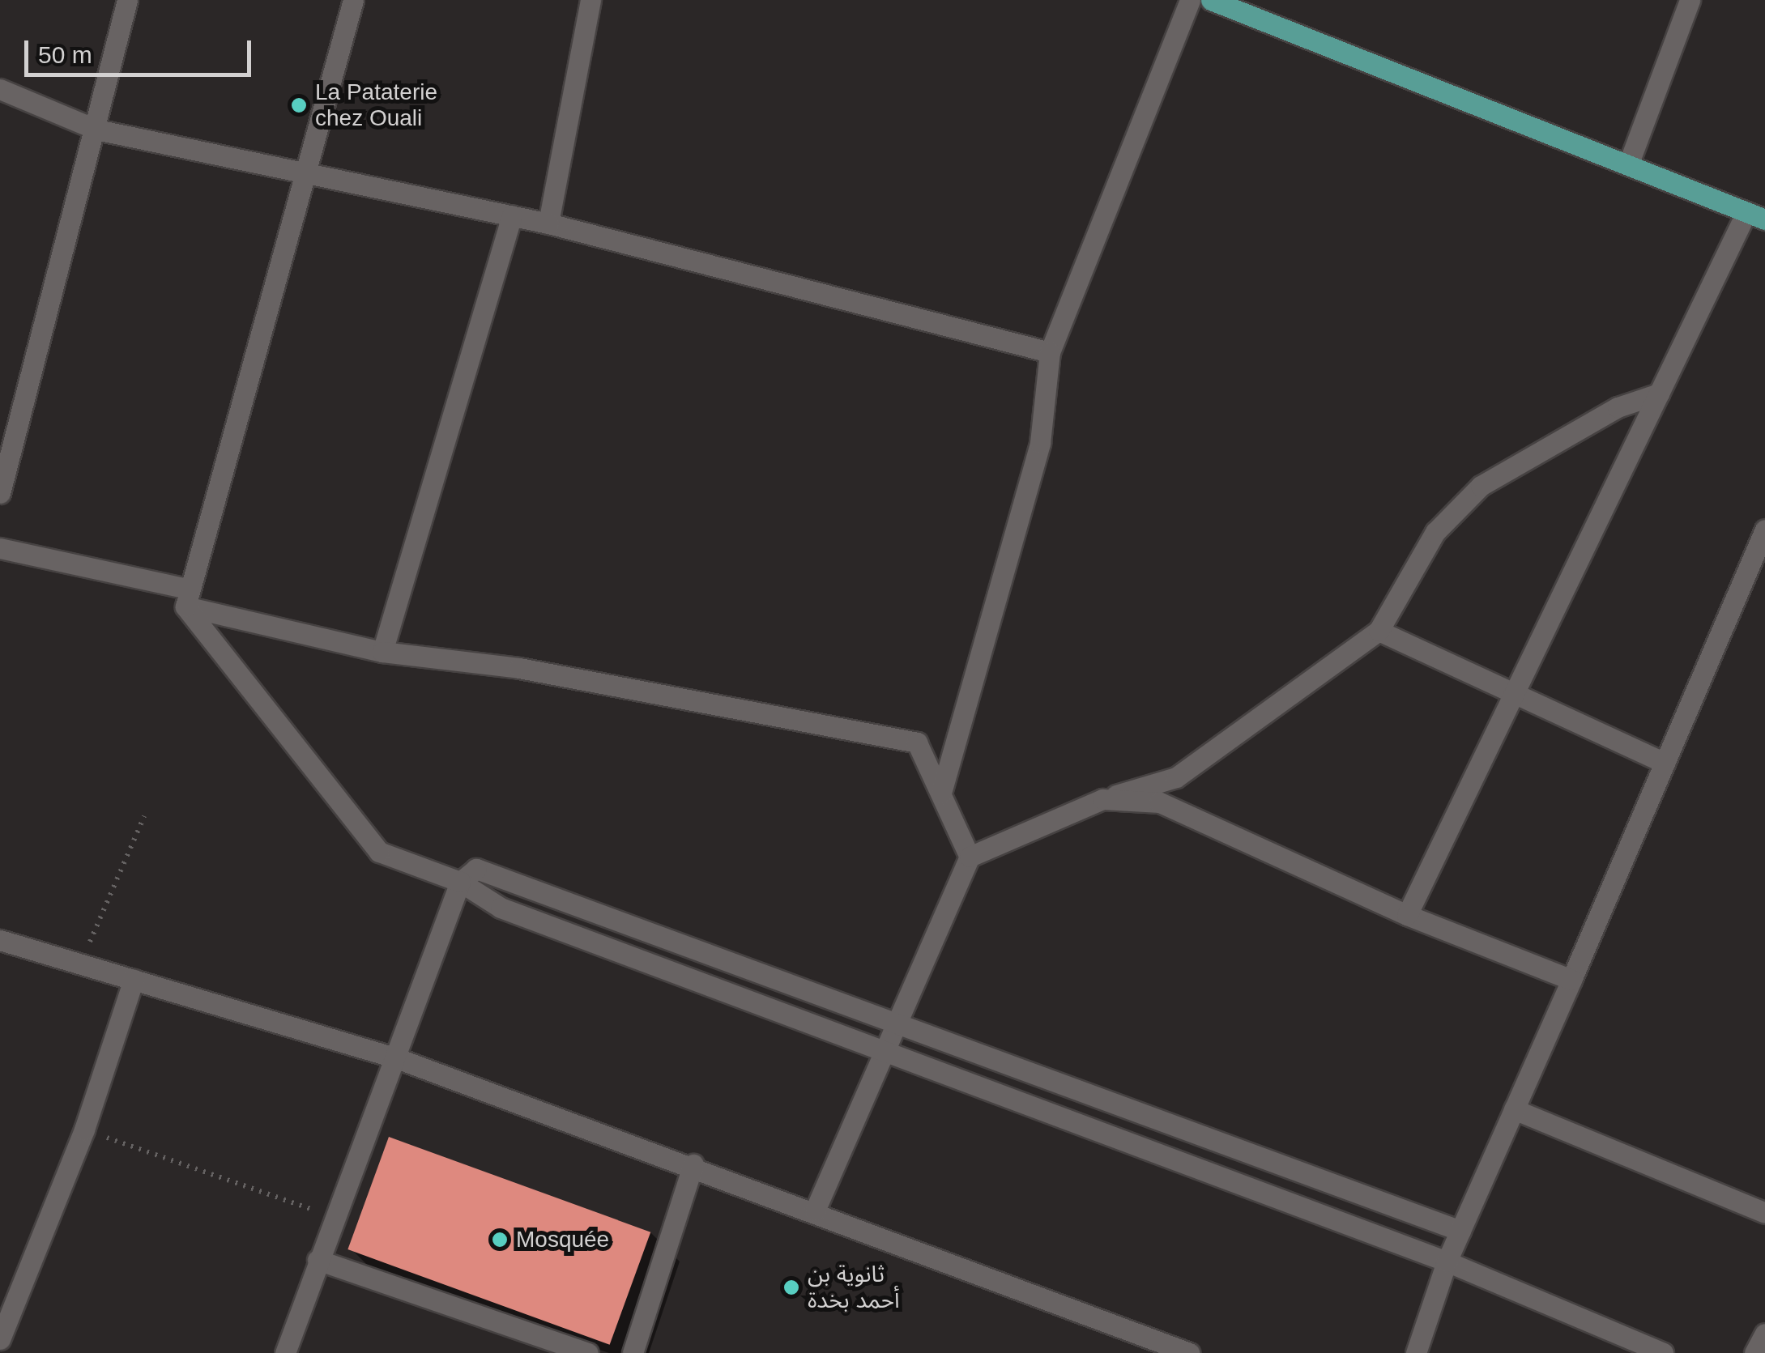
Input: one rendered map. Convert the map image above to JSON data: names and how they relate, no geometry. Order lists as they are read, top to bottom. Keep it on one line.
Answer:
{"places":["La Pataterie chez Ouali","Mosquée","ثانوية بن أحمد بخدة"],"scale_bar":"50 m"}
